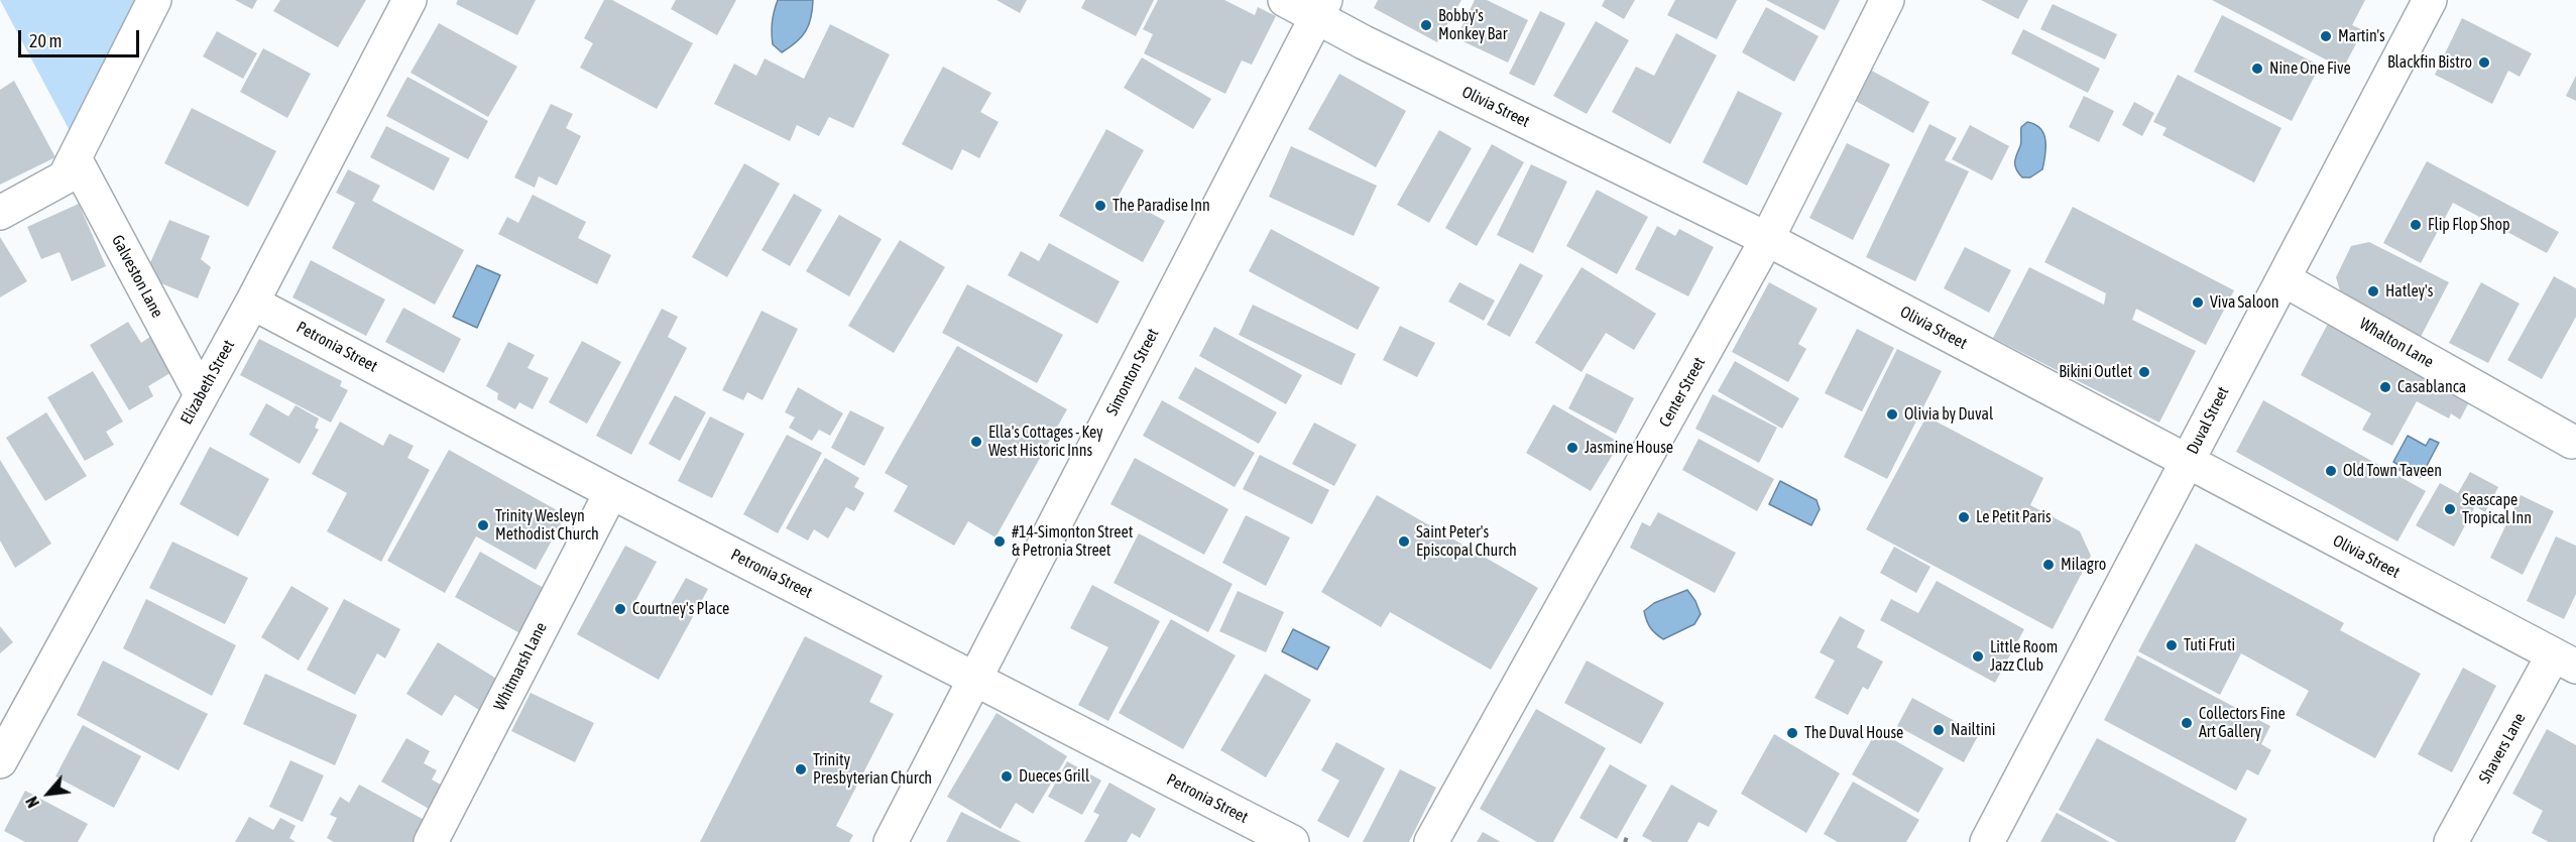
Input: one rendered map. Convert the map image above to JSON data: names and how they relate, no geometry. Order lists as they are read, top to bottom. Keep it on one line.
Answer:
{"streets":{"street":["Olivia Street","Galveston Lane","Whalton Lane","Petronia Street","Simonton Street","Elizabeth Street","Center Street","Duval Street","Whitmarsh Lane","Shavers Lane"]},"crossings":[["Olivia Street","Simonton Street"],["Olivia Street","Center Street"],["Olivia Street","Duval Street"],["Olivia Street","Shavers Lane"],["Galveston Lane","Elizabeth Street"],["Whalton Lane","Duval Street"],["Petronia Street","Simonton Street"],["Petronia Street","Elizabeth Street"],["Petronia Street","Whitmarsh Lane"]],"places":["Bobby's Monkey Bar","Martin's","Blackfin Bistro","Nine One Five","The Paradise Inn","Flip Flop Shop","Hatley's","Viva Saloon","Bikini Outlet","Casablanca","Olivia by Duval","Ella's Cottages - Key West Historic Inns","Jasmine House","Old Town Taveen","Seascape Tropical Inn","Le Petit Paris","Trinity Wesleyn Methodist Church","#14-Simonton Street & Petronia Street","Saint Peter's Episcopal Church","Milagro","Courtney's Place","Tuti Fruti","Little Room Jazz Club","Collectors Fine Art Gallery","Nailtini","The Duval House","Trinity Presbyterian Church","Dueces Grill"],"scale_bar":"20 m","north":"bottom left"}
